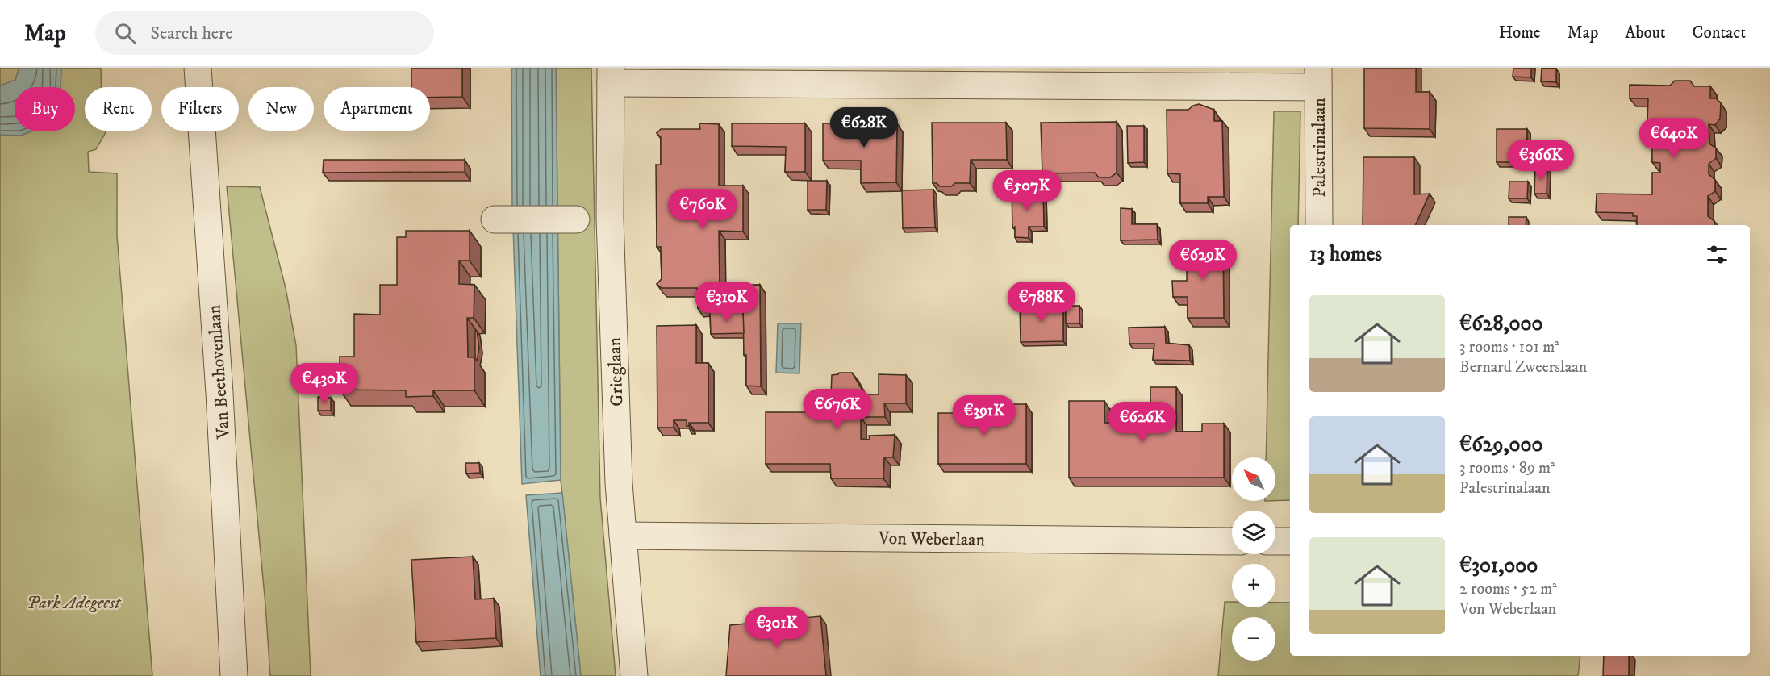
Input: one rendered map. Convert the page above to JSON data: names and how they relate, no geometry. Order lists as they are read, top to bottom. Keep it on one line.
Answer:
{"streets":{"street":["Palestrinalaan","Van Beethovenlaan","Grieglaan","Von Weberlaan"]},"crossings":[["Grieglaan","Von Weberlaan"]],"parks":["Park Adegeest"],"north":"top left","page":{"header":"Map","search":"Search here","nav":["Home","Map","About","Contact"],"chip":["Buy","Rent","Filters","New","Apartment"],"price":["€628K","€640K","€366K","€507K","€760K","€629K","€310K","€788K","€430K","€676K","€391K","€626K","€301K"],"heading":"13 homes","list":[{"name":"€628,000","note":"3 rooms · 101 m² · Bernard Zweerslaan"},{"name":"€629,000","note":"3 rooms · 89 m² · Palestrinalaan"},{"name":"€301,000","note":"2 rooms · 52 m² · Von Weberlaan"}],"map_buttons":["+","−"]}}
